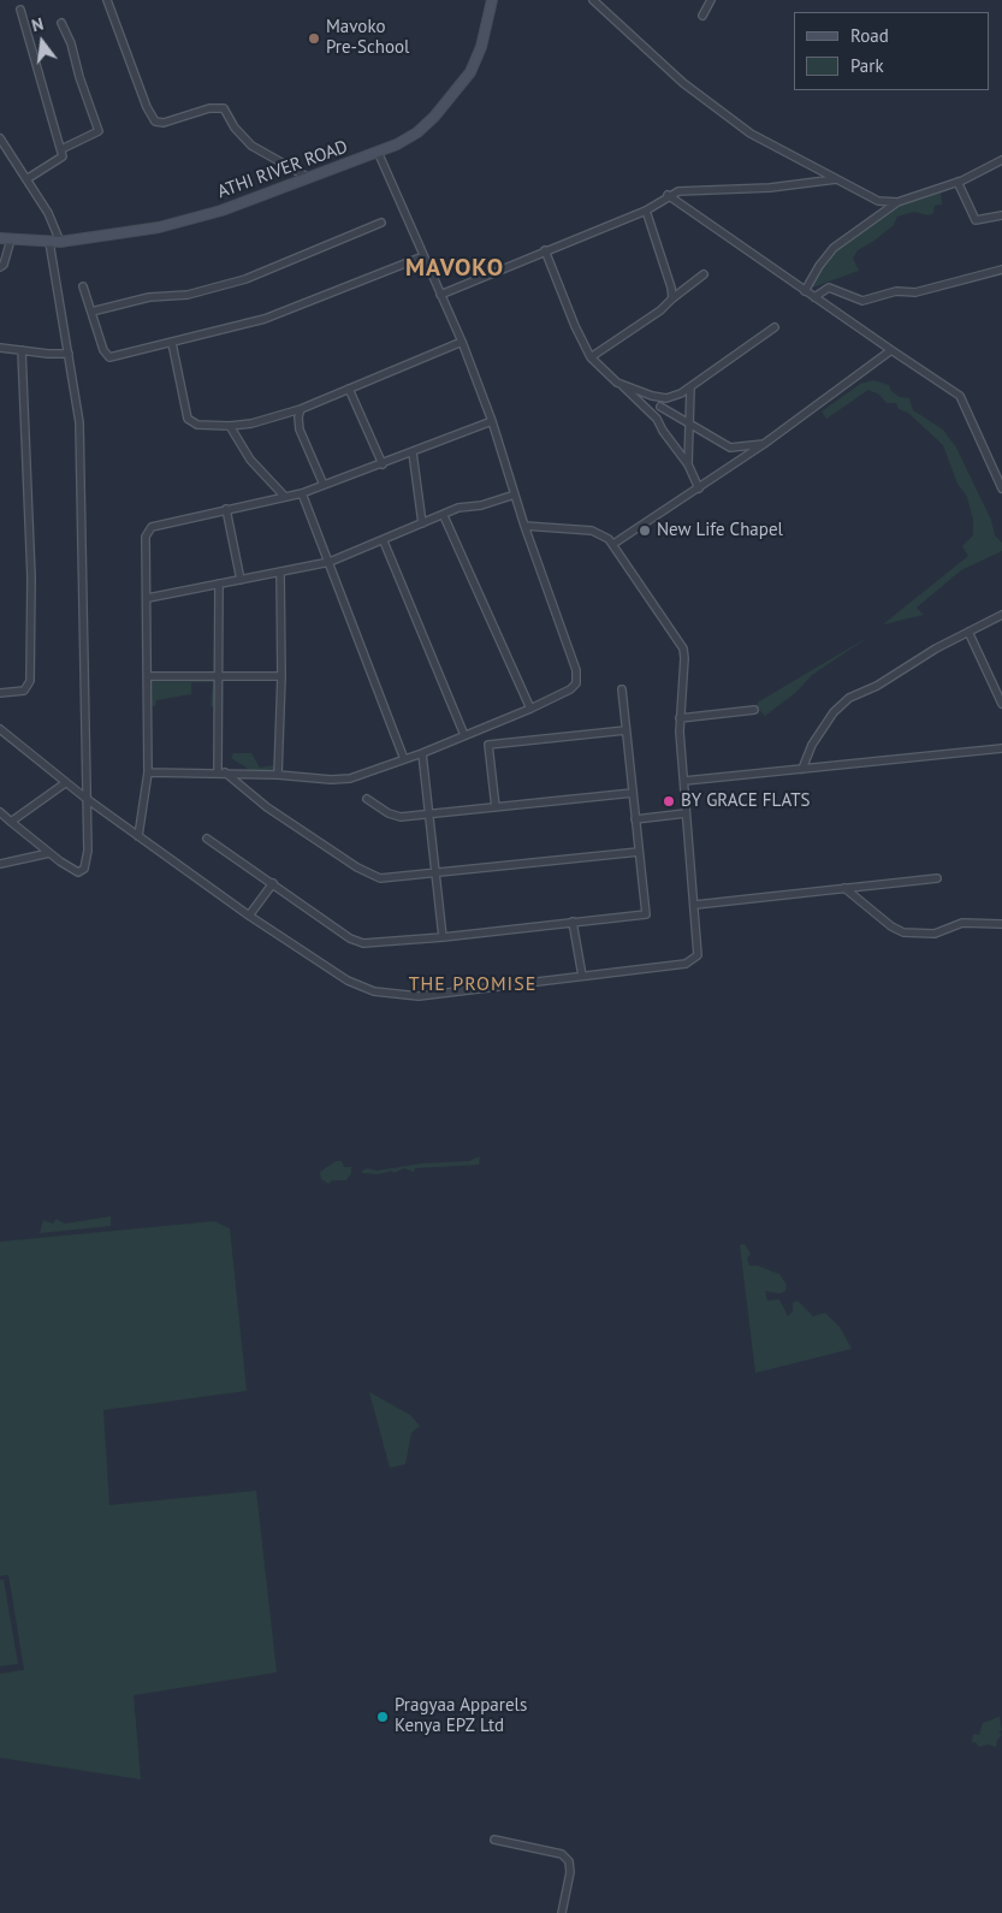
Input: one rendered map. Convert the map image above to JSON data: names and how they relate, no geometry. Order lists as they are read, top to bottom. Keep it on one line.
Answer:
{"streets":{"main road":["ATHI RIVER ROAD"]},"districts":["MAVOKO","THE PROMISE"],"places":["Mavoko Pre-School","New Life Chapel","BY GRACE FLATS","Pragyaa Apparels Kenya EPZ Ltd"],"legend":["Road","Park"],"north":"top"}
